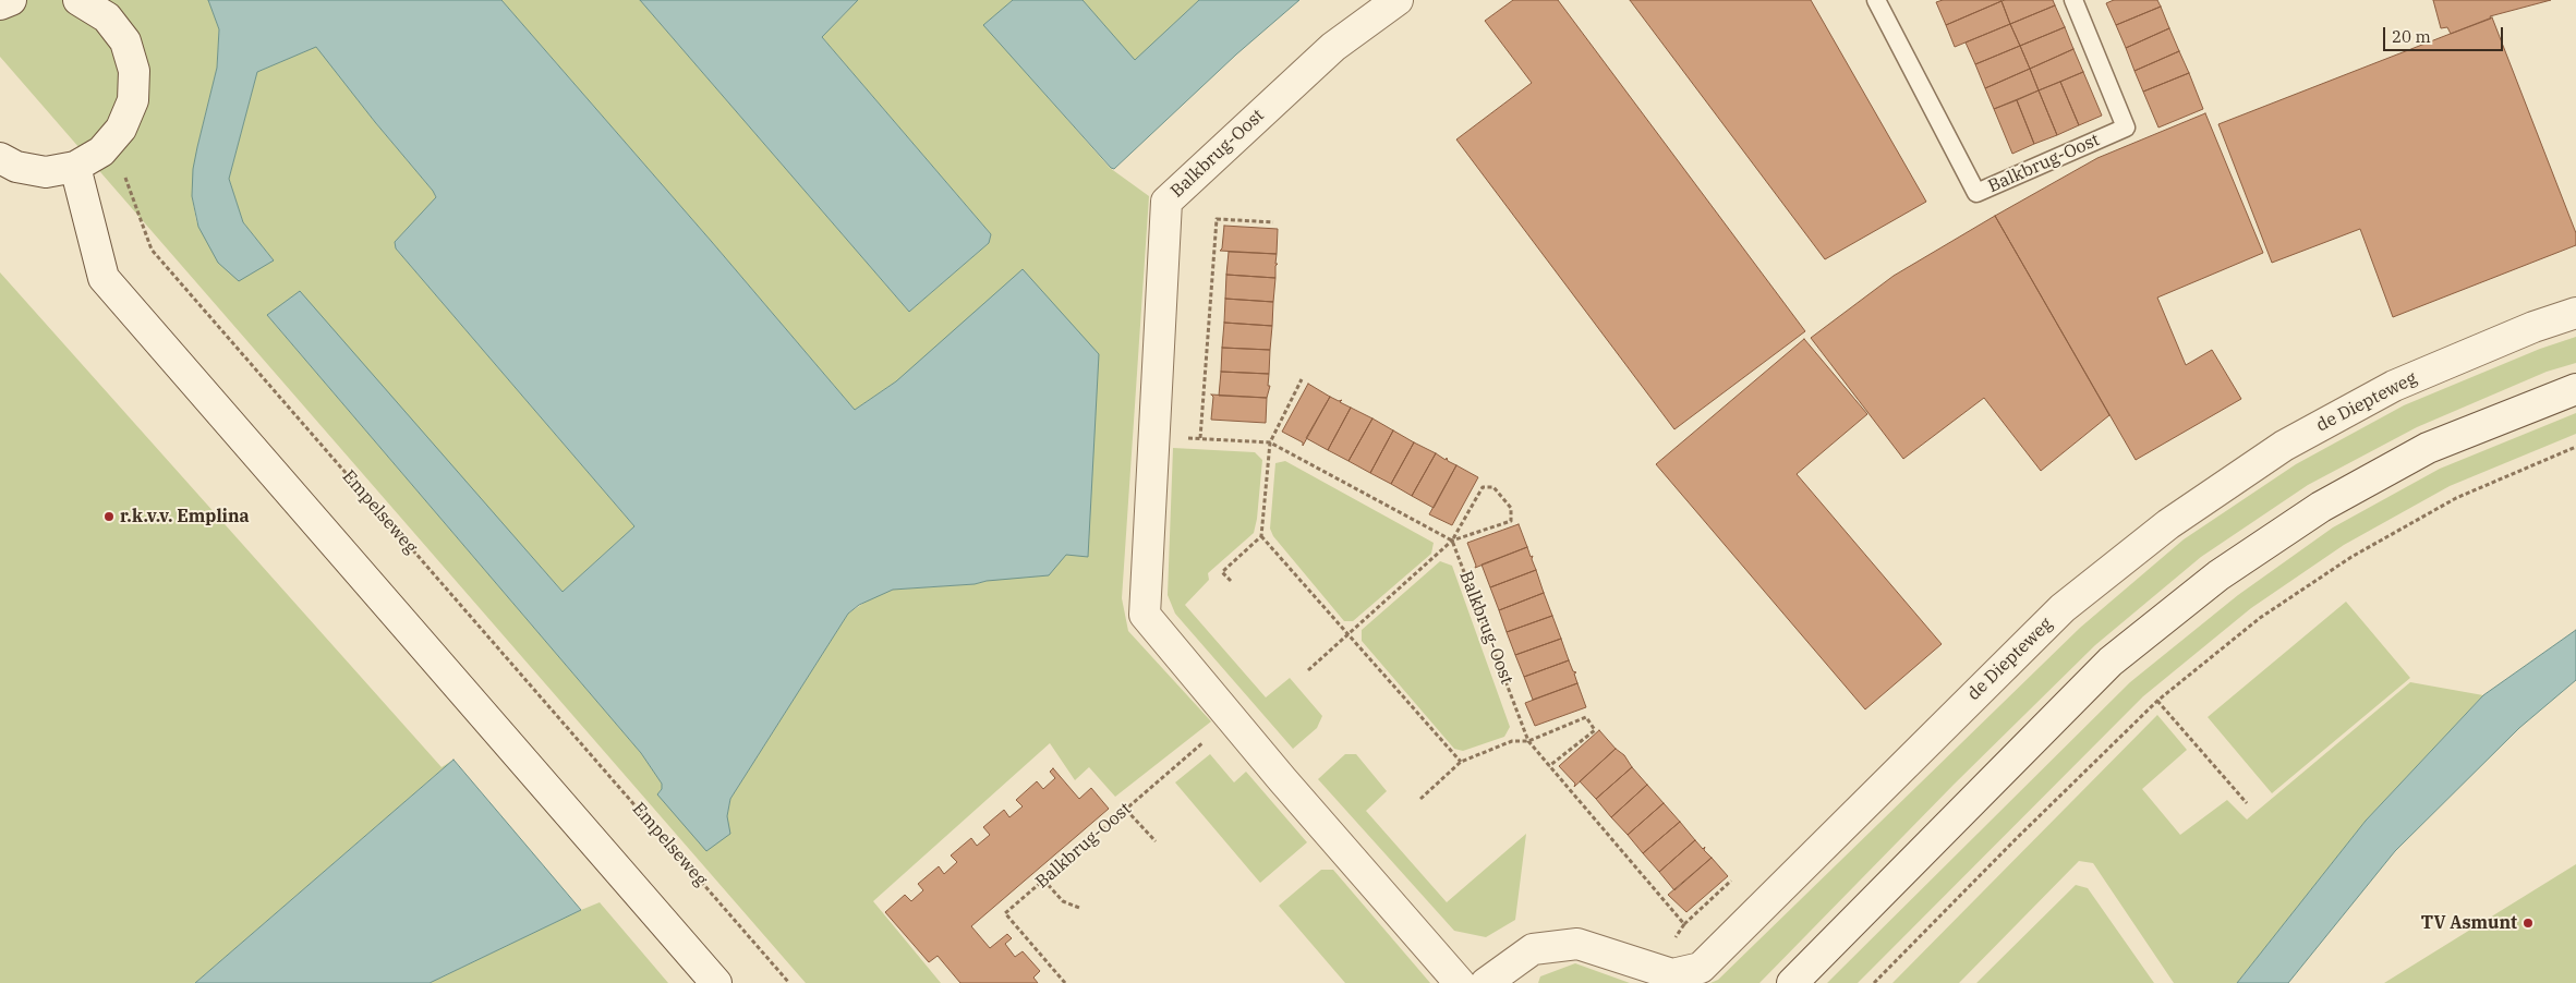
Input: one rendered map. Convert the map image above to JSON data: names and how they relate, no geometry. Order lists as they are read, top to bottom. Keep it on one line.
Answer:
{"streets":{"street":["Balkbrug-Oost","de Diepteweg"],"path":["Empelseweg"]},"places":["r.k.v.v. Emplina","TV Asmunt"],"scale_bar":"20 m"}
